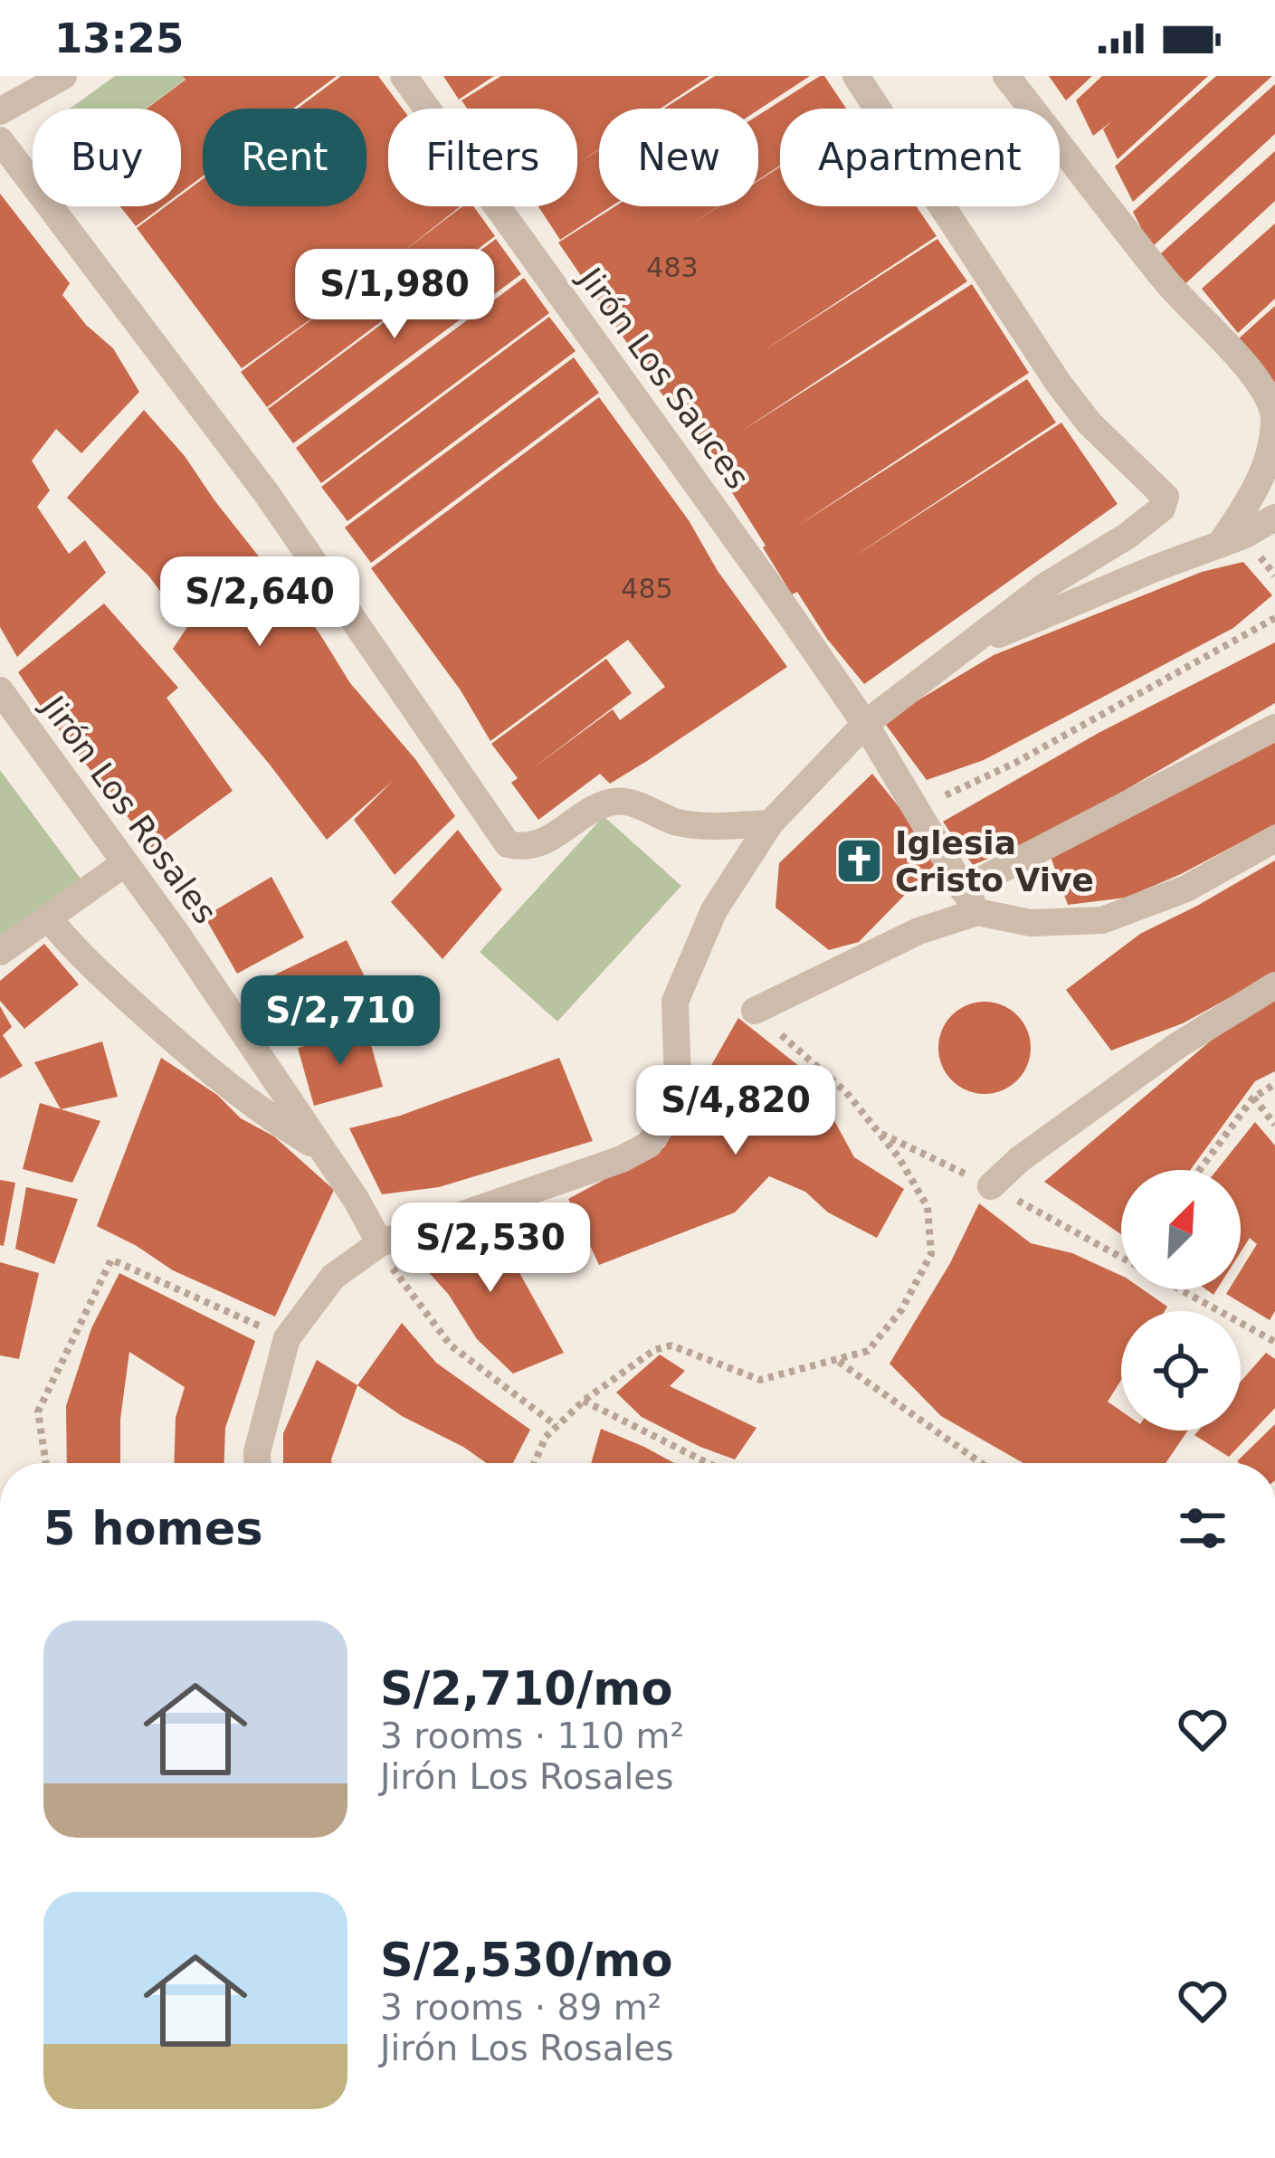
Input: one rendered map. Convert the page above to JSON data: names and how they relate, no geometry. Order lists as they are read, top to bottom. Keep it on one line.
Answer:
{"streets":{"street":["Jirón Los Sauces","Jirón Los Rosales"]},"places":{"church":["Iglesia Cristo Vive"]},"house_numbers":["483","485"],"north":"top right","page":{"status":"13:25","chip":["Buy","Rent","Filters","New","Apartment"],"price":["S/1,980","S/2,640","S/2,710","S/4,820","S/2,530"],"heading":"5 homes","list":[{"name":"S/2,710/mo","note":"3 rooms · 110 m² · Jirón Los Rosales"},{"name":"S/2,530/mo","note":"3 rooms · 89 m² · Jirón Los Rosales"}]}}
